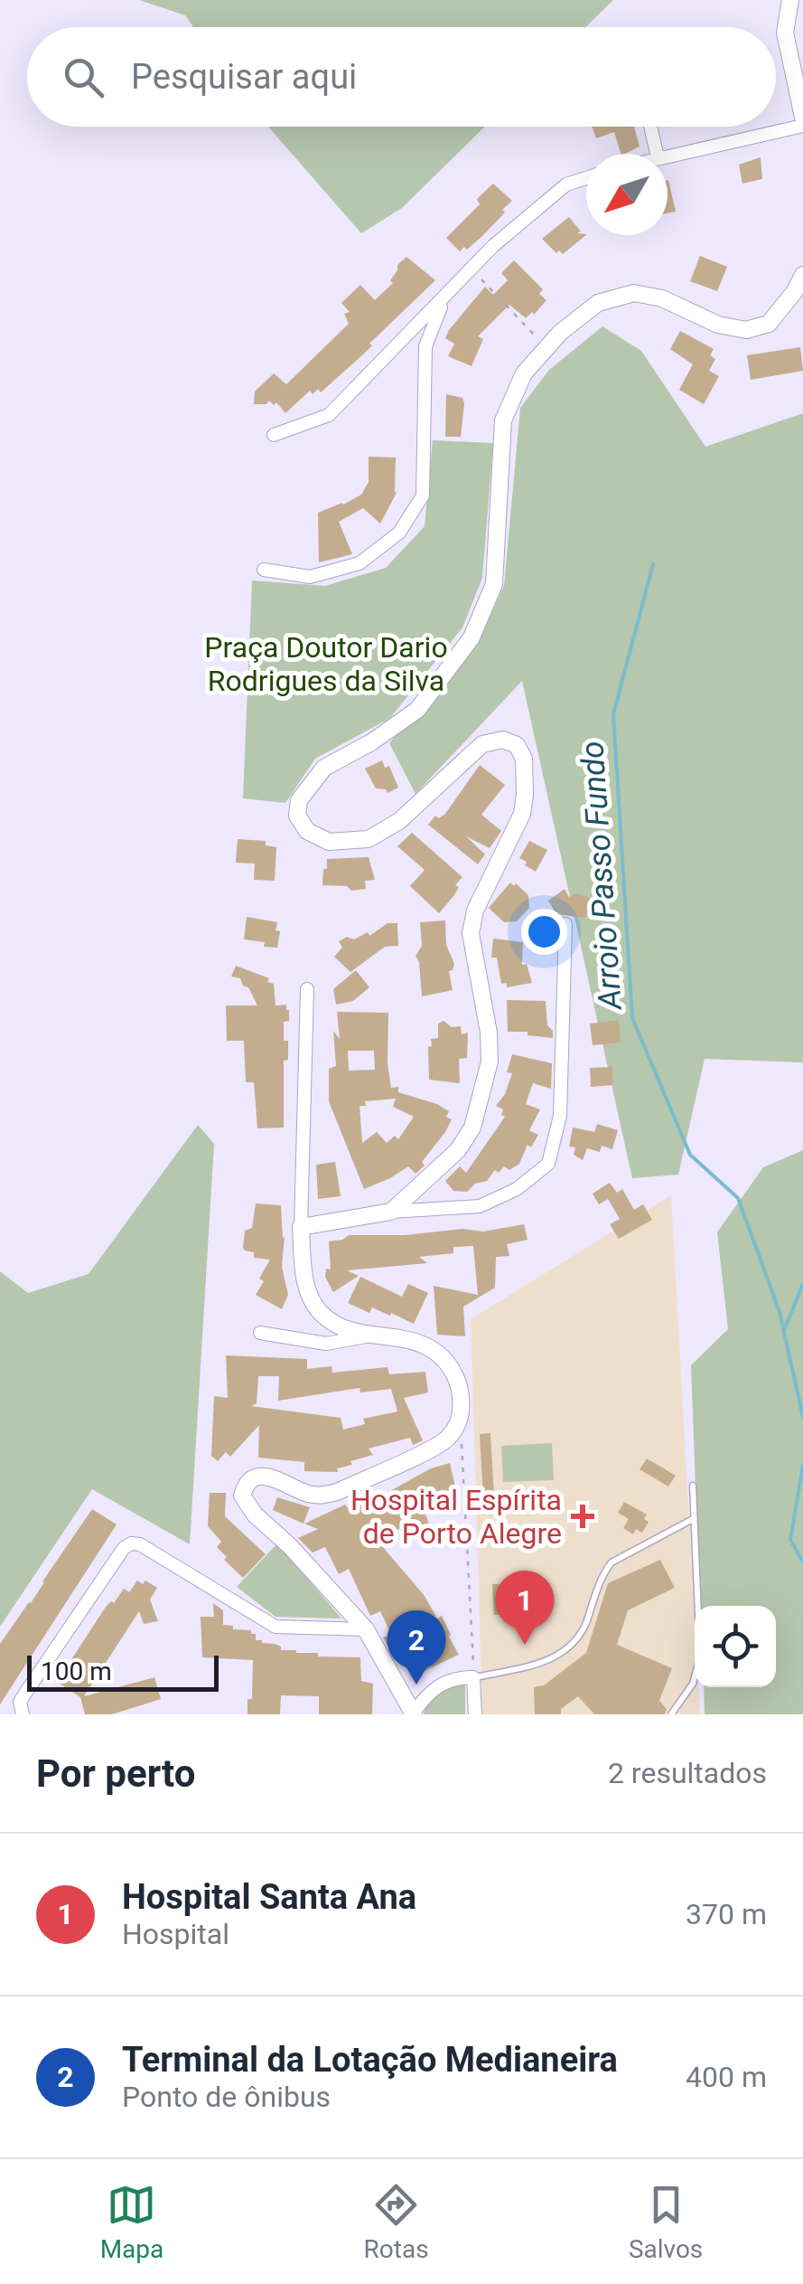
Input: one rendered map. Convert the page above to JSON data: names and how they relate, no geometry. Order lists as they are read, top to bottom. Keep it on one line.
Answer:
{"water":["Arroio Passo Fundo"],"parks":["Praça Doutor Dario Rodrigues da Silva"],"places":{"health":["Hospital Espírita de Porto Alegre"]},"scale_bar":"100 m","north":"bottom left","page":{"search":"Pesquisar aqui","pins":["1","2"],"scale":"100 m","heading":["Por perto","2 resultados"],"list":[{"mark":"1","name":"Hospital Santa Ana","note":"Hospital","value":"370 m"},{"mark":"2","name":"Terminal da Lotação Medianeira","note":"Ponto de ônibus","value":"400 m"}],"nav":["Mapa","Rotas","Salvos"]}}
